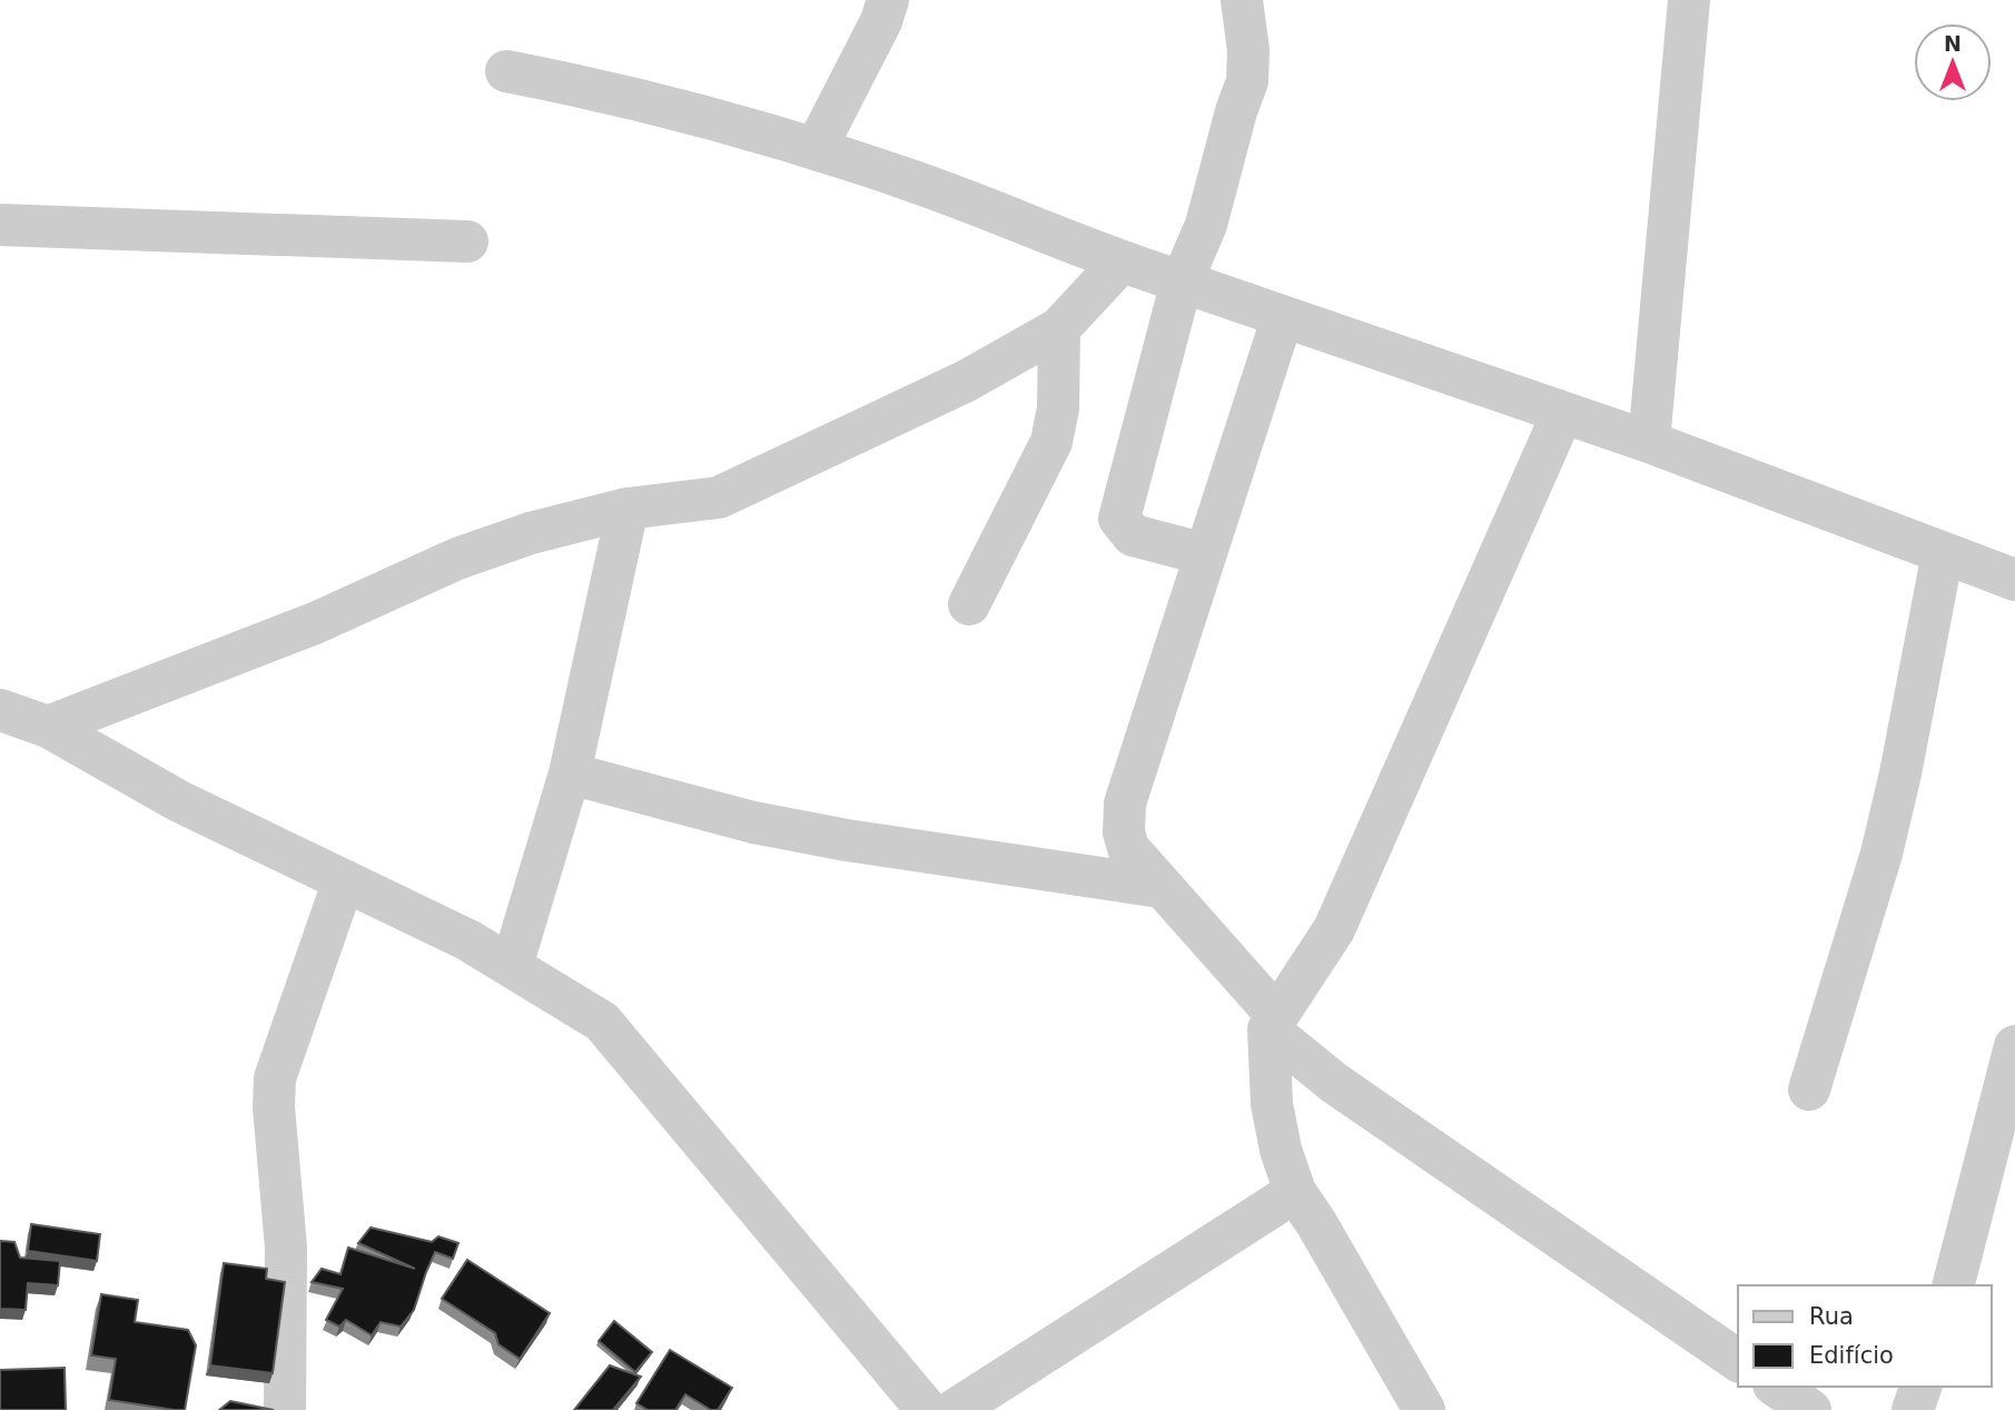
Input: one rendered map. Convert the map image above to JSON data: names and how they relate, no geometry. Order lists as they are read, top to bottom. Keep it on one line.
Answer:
{"legend":["Rua","Edifício"],"north":"top"}
